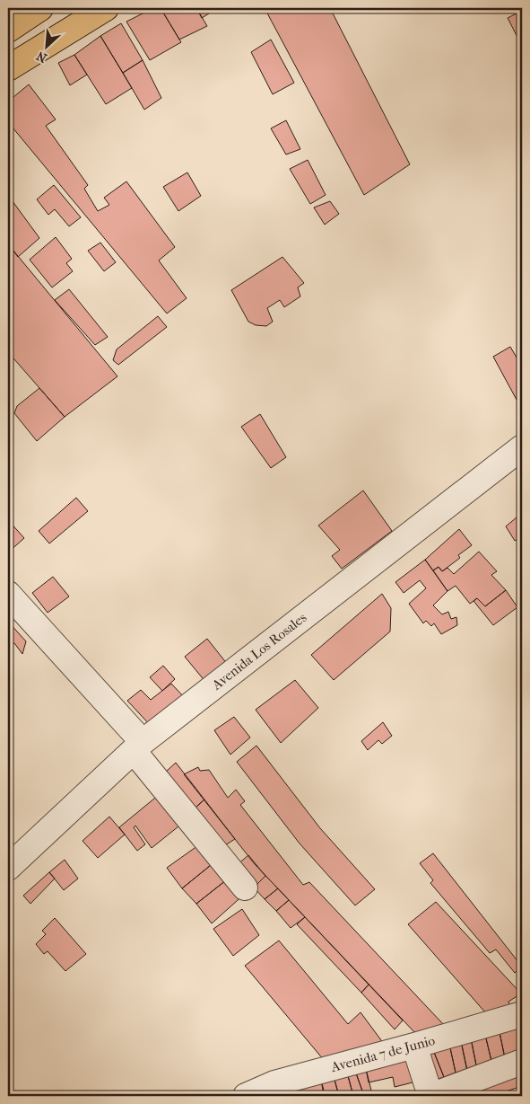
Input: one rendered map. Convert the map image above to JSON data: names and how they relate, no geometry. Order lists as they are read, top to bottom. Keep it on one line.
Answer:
{"streets":{"street":["Avenida Los Rosales","Avenida 7 de Junio"]},"north":"bottom left"}
